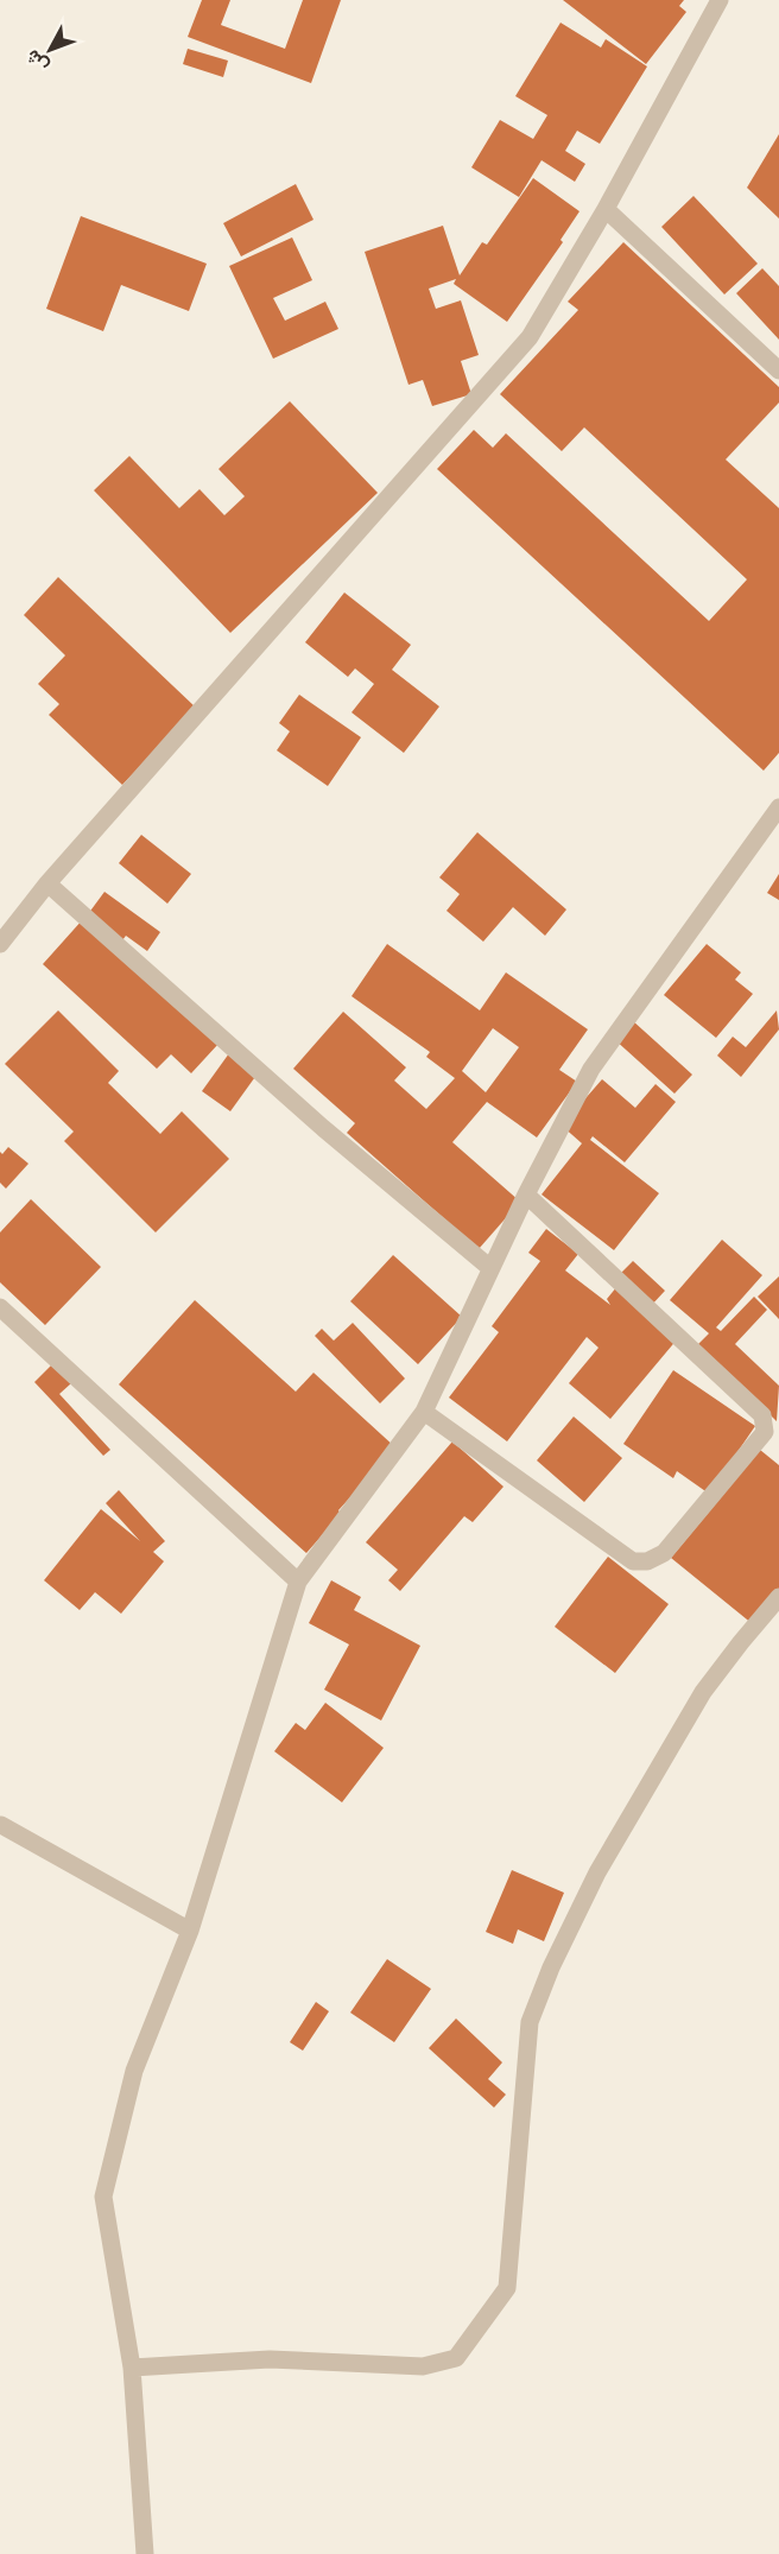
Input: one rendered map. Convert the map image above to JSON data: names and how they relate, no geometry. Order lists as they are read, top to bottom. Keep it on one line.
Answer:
{"north":"bottom left"}
